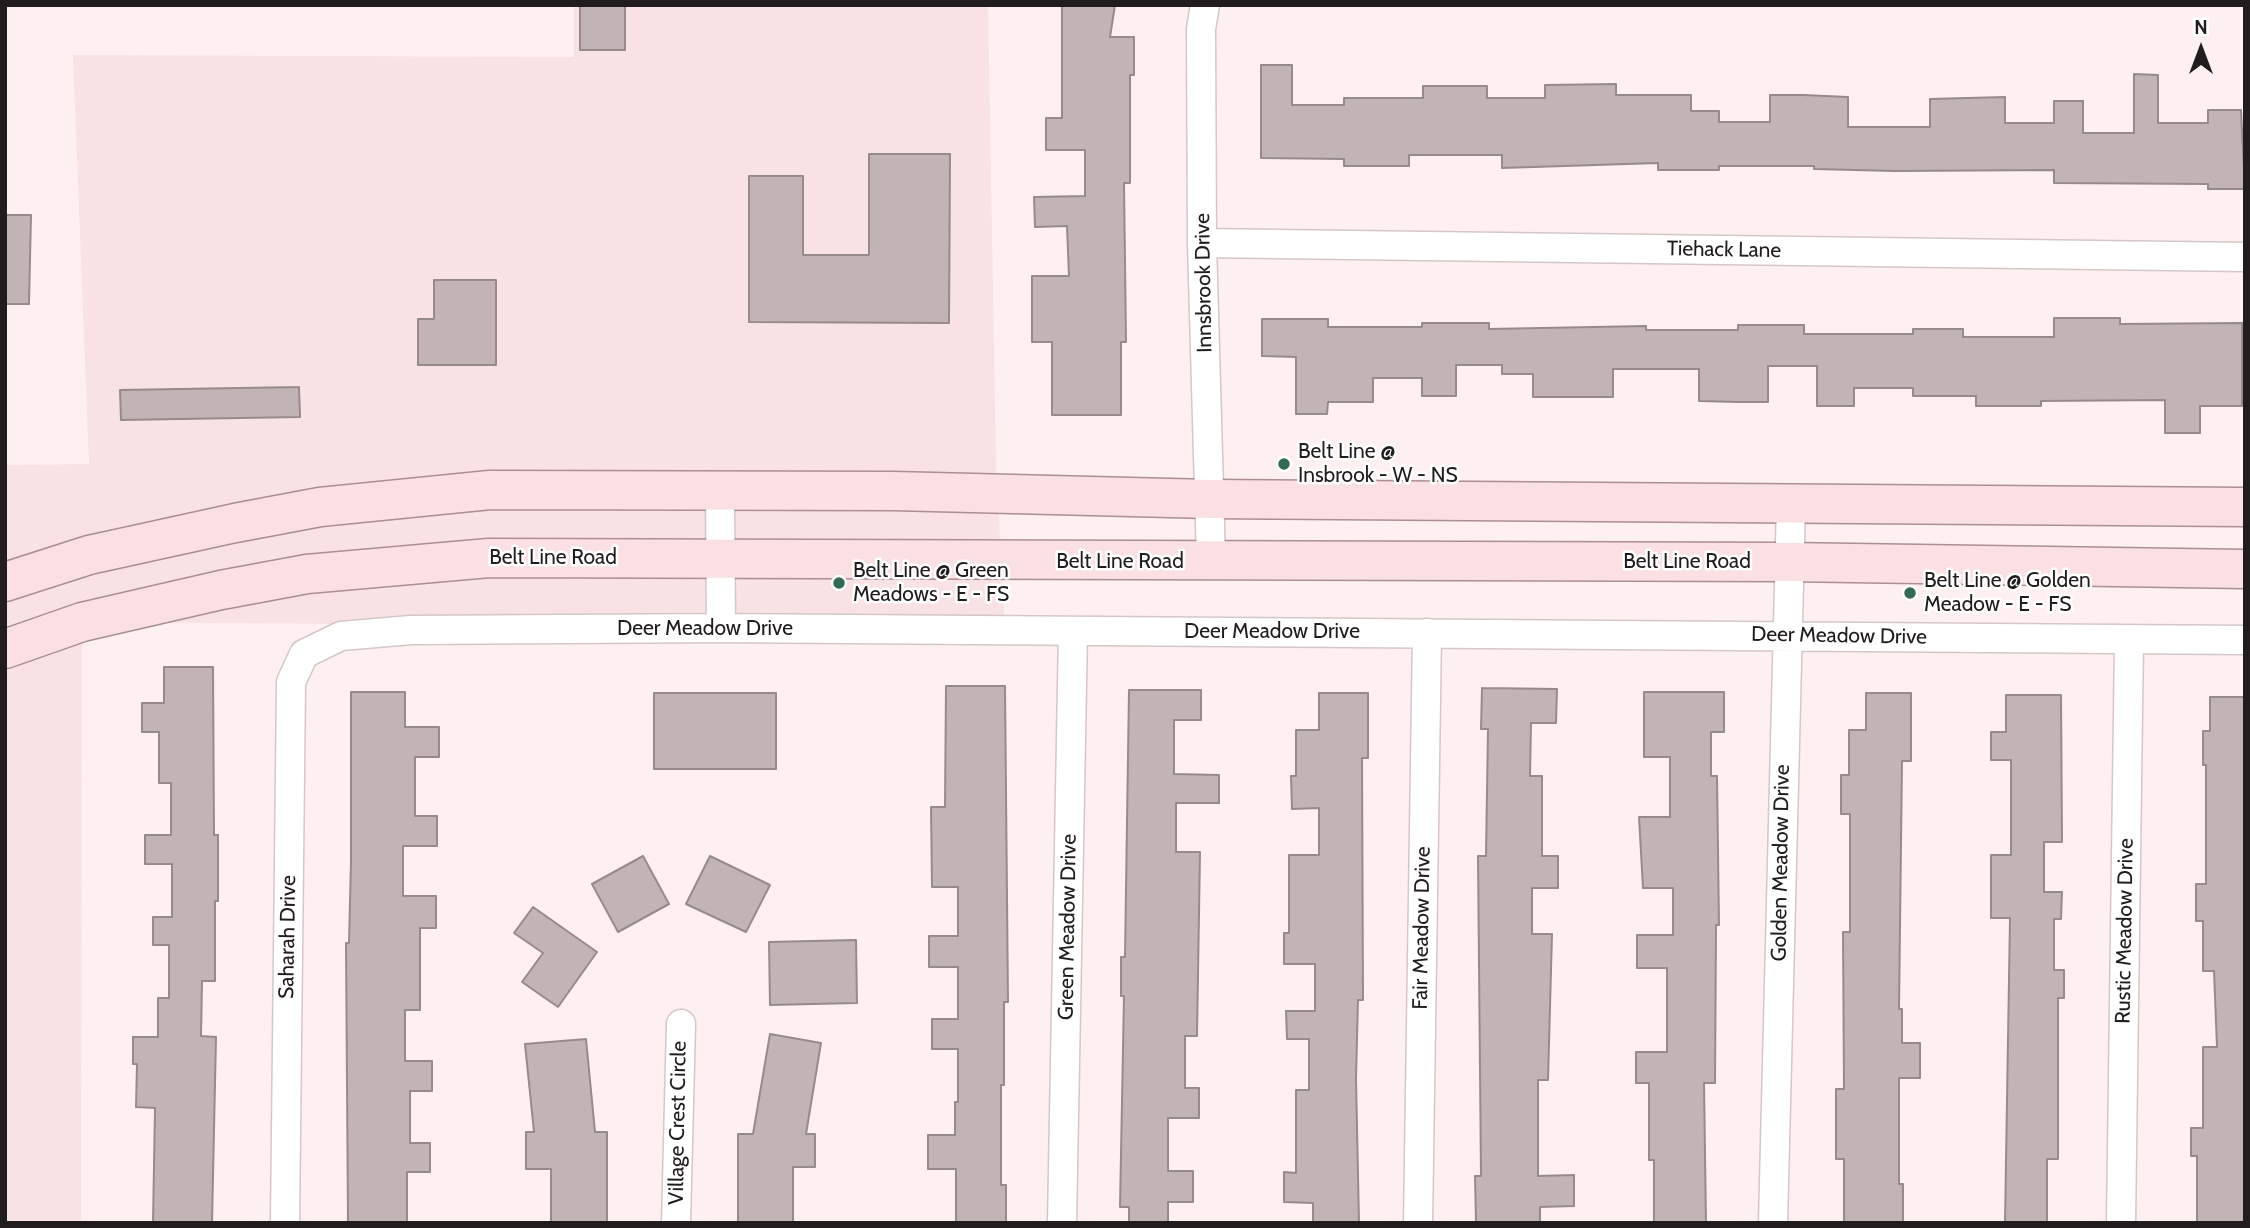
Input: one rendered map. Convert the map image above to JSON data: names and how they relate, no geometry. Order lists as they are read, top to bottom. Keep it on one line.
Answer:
{"streets":{"main road":["Belt Line Road"],"street":["Tiehack Lane","Innsbrook Drive","Deer Meadow Drive","Golden Meadow Drive","Green Meadow Drive","Fair Meadow Drive","Rustic Meadow Drive","Saharah Drive","Village Crest Circle"]},"crossings":[["Tiehack Lane","Innsbrook Drive"],["Innsbrook Drive","Belt Line Road"],["Belt Line Road","Golden Meadow Drive"],["Deer Meadow Drive","Golden Meadow Drive"],["Deer Meadow Drive","Green Meadow Drive"],["Deer Meadow Drive","Fair Meadow Drive"],["Deer Meadow Drive","Rustic Meadow Drive"],["Deer Meadow Drive","Saharah Drive"]],"places":["Belt Line @ Insbrook - W - NS","Belt Line @ Green Meadows - E - FS","Belt Line @ Golden Meadow - E - FS"],"north":"top"}
